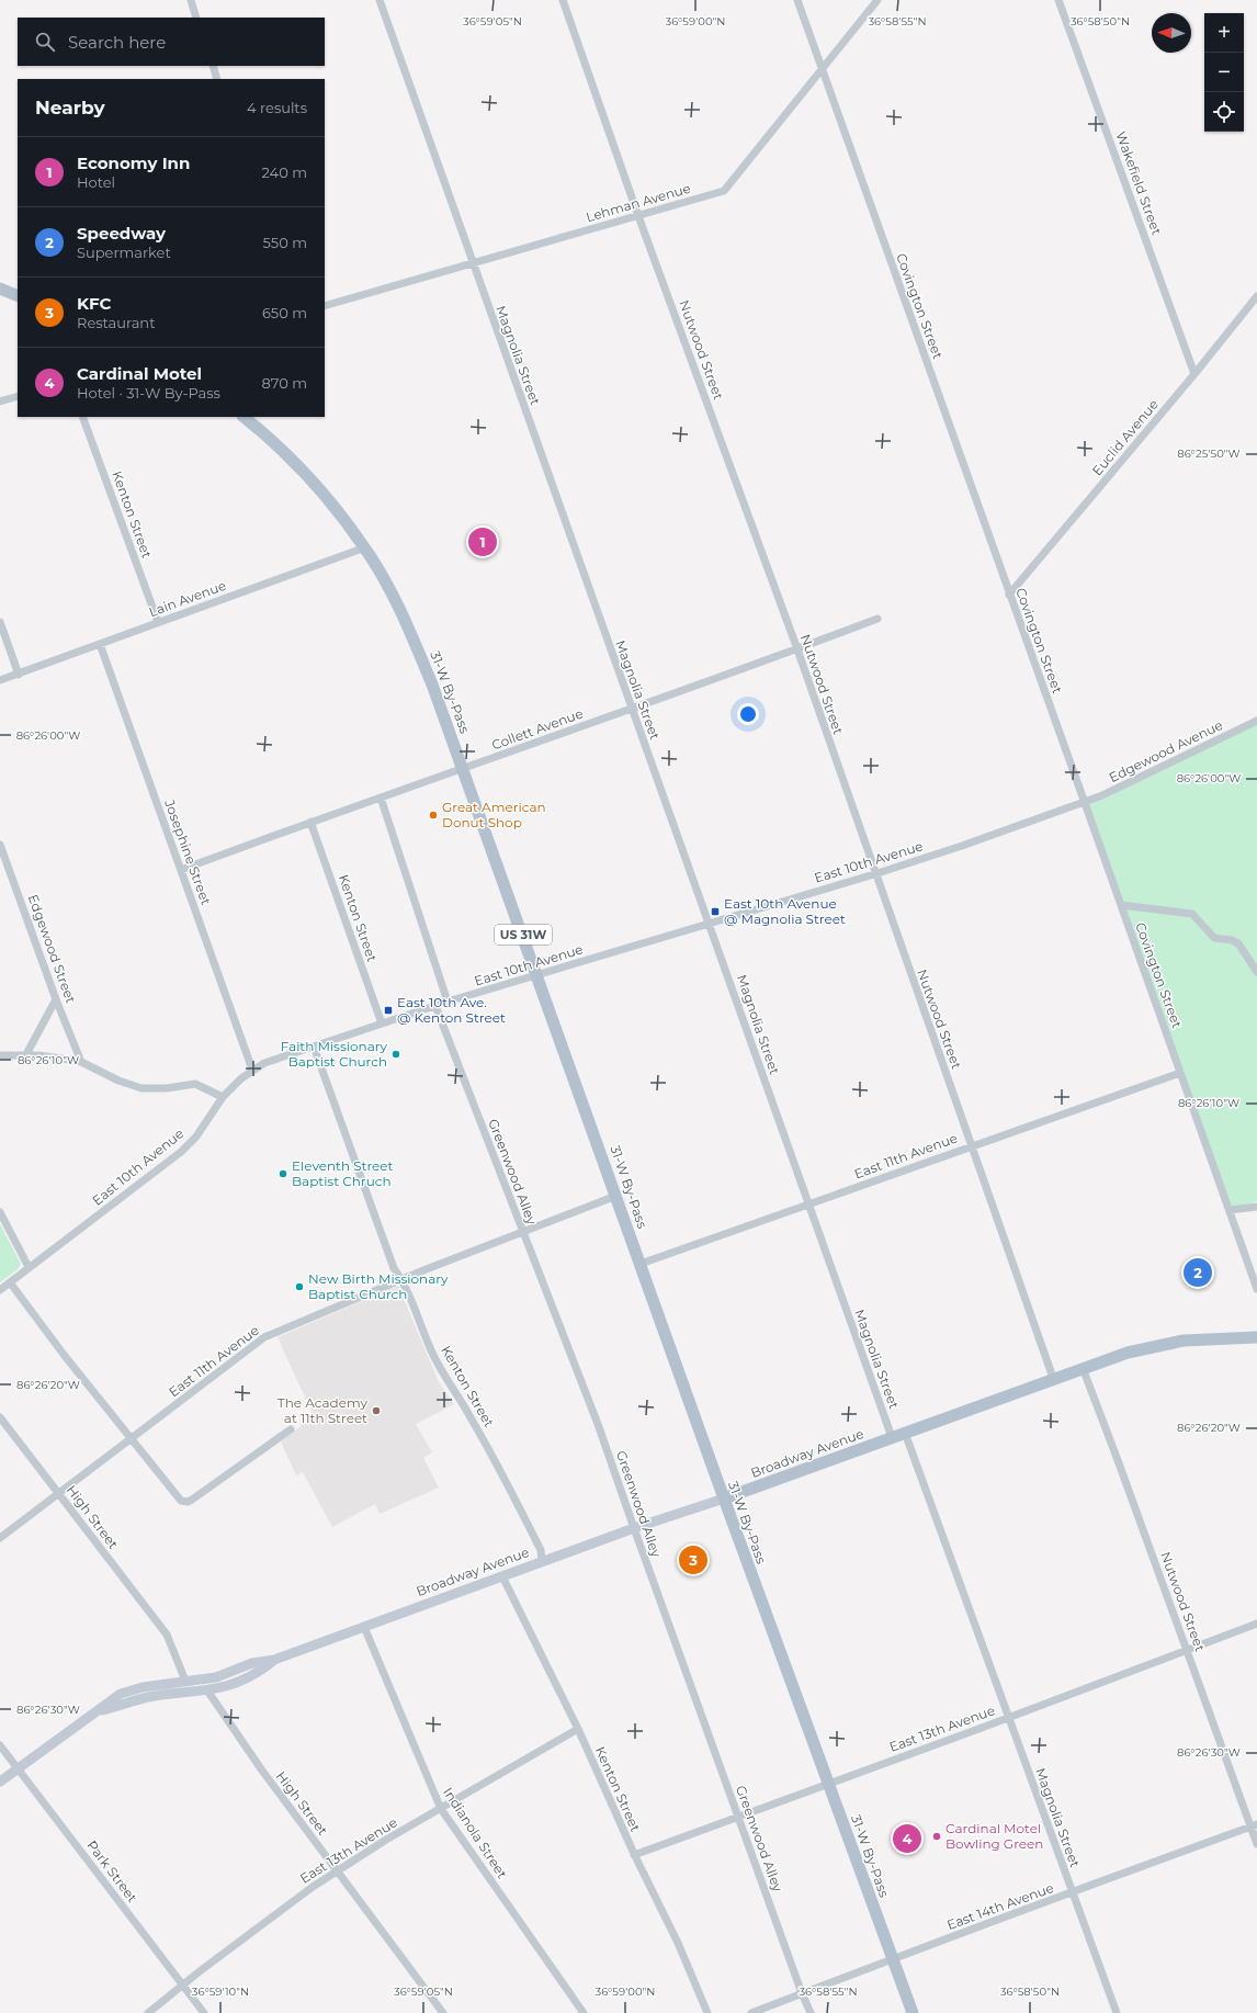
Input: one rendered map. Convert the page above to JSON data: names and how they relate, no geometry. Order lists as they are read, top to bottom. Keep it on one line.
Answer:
{"streets":{"main road":["31-W By-Pass","US 31W","Broadway Avenue"],"street":["Wakefield Street","Lehman Avenue","Covington Street","Nutwood Street","Magnolia Street","Euclid Avenue","Kenton Street","Lain Avenue","Collett Avenue","Edgewood Avenue","Josephine Street","East 10th Avenue","Edgewood Street","East 11th Avenue","Greenwood Alley","High Street","East 13th Avenue","Indianola Street","Park Street","East 14th Avenue"]},"crossings":[["Wakefield Street","Euclid Avenue"],["Lehman Avenue","Covington Street"],["Lehman Avenue","Nutwood Street"],["Lehman Avenue","Magnolia Street"],["Covington Street","Euclid Avenue"],["Covington Street","Edgewood Avenue"],["Covington Street","East 10th Avenue"],["Covington Street","East 11th Avenue"],["Nutwood Street","Collett Avenue"],["Nutwood Street","East 10th Avenue"],["Nutwood Street","East 11th Avenue"],["Nutwood Street","Broadway Avenue"],["Nutwood Street","East 13th Avenue"],["Nutwood Street","East 14th Avenue"],["Magnolia Street","Collett Avenue"],["Magnolia Street","East 10th Avenue"],["Magnolia Street","East 11th Avenue"],["Magnolia Street","Broadway Avenue"],["Magnolia Street","East 13th Avenue"],["Magnolia Street","East 14th Avenue"],["Kenton Street","Lain Avenue"],["Kenton Street","Collett Avenue"],["Kenton Street","East 10th Avenue"],["Kenton Street","East 11th Avenue"],["Kenton Street","Broadway Avenue"],["Kenton Street","East 13th Avenue"],["Lain Avenue","31-W By-Pass"],["Lain Avenue","Josephine Street"],["31-W By-Pass","Collett Avenue"],["31-W By-Pass","East 10th Avenue"],["31-W By-Pass","East 11th Avenue"],["31-W By-Pass","Broadway Avenue"],["31-W By-Pass","East 13th Avenue"],["31-W By-Pass","East 14th Avenue"],["Collett Avenue","Josephine Street"],["Edgewood Avenue","East 10th Avenue"],["Josephine Street","East 10th Avenue"],["East 10th Avenue","Greenwood Alley"],["East 11th Avenue","Greenwood Alley"],["East 11th Avenue","High Street"],["Greenwood Alley","Broadway Avenue"],["Greenwood Alley","East 13th Avenue"],["Greenwood Alley","East 14th Avenue"],["Broadway Avenue","High Street"],["Broadway Avenue","Indianola Street"],["Broadway Avenue","Park Street"],["High Street","East 13th Avenue"],["East 13th Avenue","Indianola Street"],["East 13th Avenue","Park Street"]],"places":{"other":["Great American Donut Shop","Faith Missionary Baptist Church","Eleventh Street Baptist Chruch","New Birth Missionary Baptist Church","The Academy at 11th Street","Cardinal Motel Bowling Green"],"transit":["East 10th Avenue @ Magnolia Street","East 10th Ave. @ Kenton Street"]},"north":"left","page":{"map_buttons":["+","−"],"search":"Search here","heading":["Nearby","4 results"],"list":[{"mark":"1","name":"Economy Inn","note":"Hotel","value":"240 m"},{"mark":"2","name":"Speedway","note":"Supermarket","value":"550 m"},{"mark":"3","name":"KFC","note":"Restaurant","value":"650 m"},{"mark":"4","name":"Cardinal Motel","note":"Hotel · 31-W By-Pass","value":"870 m"}],"pins":["1","2","3","4"]},"coordinates":["36°59'05\"N","36°59'00\"N","36°58'55\"N","36°58'50\"N","86°25'50\"W","86°26'00\"W","86°26'10\"W","86°26'20\"W","86°26'30\"W","36°59'10\"N"]}
